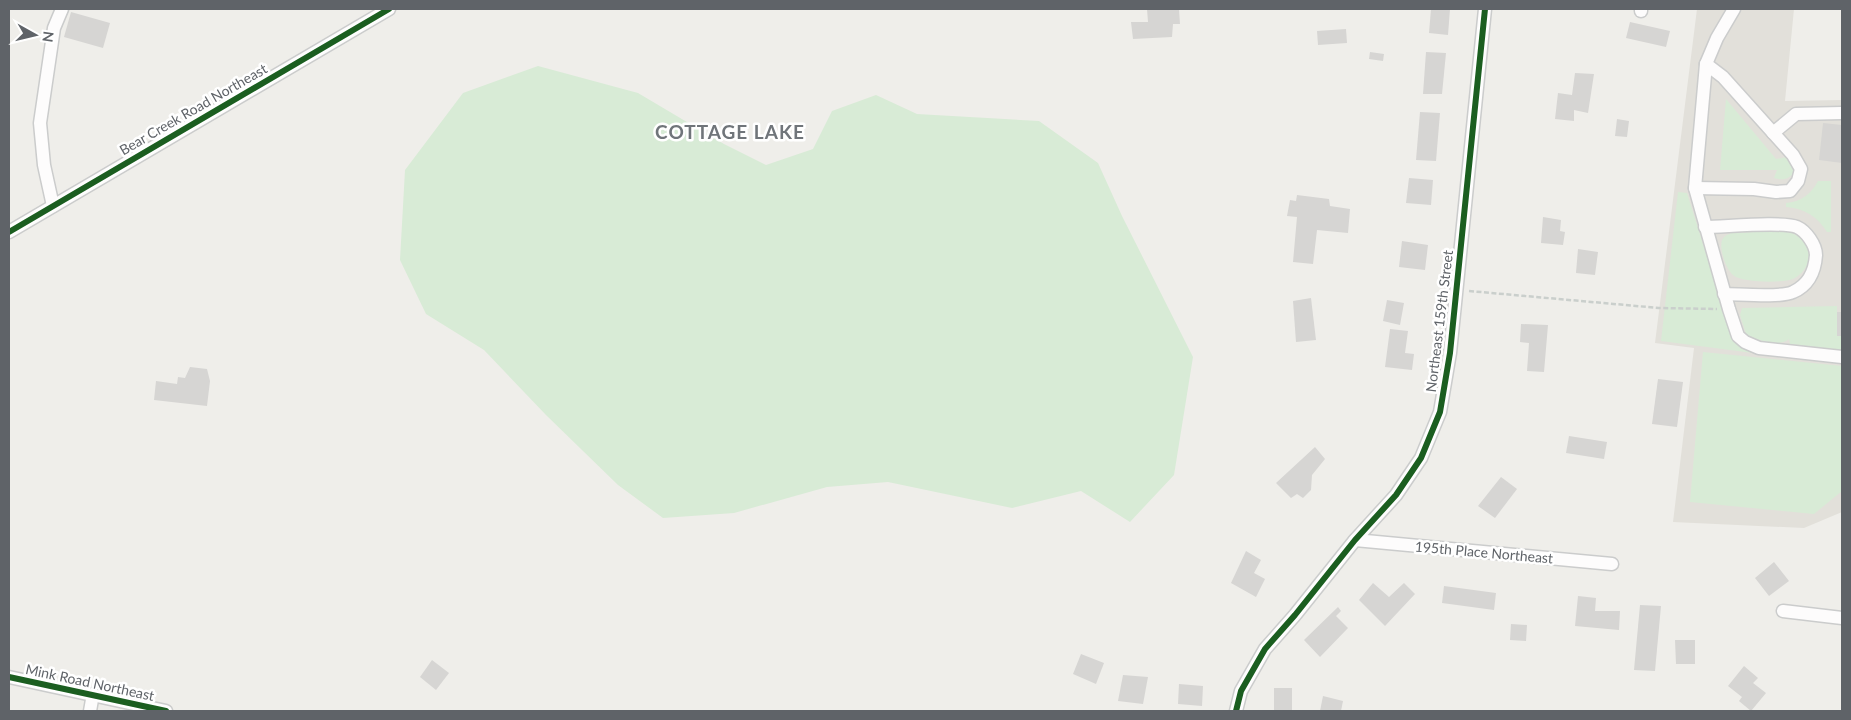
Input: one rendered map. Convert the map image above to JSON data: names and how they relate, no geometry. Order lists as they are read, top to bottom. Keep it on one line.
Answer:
{"streets":{"street":["Bear Creek Road Northeast","Northeast 159th Street","195th Place Northeast","Mink Road Northeast"]},"crossings":[["Northeast 159th Street","195th Place Northeast"]],"districts":["COTTAGE LAKE"],"north":"right"}
